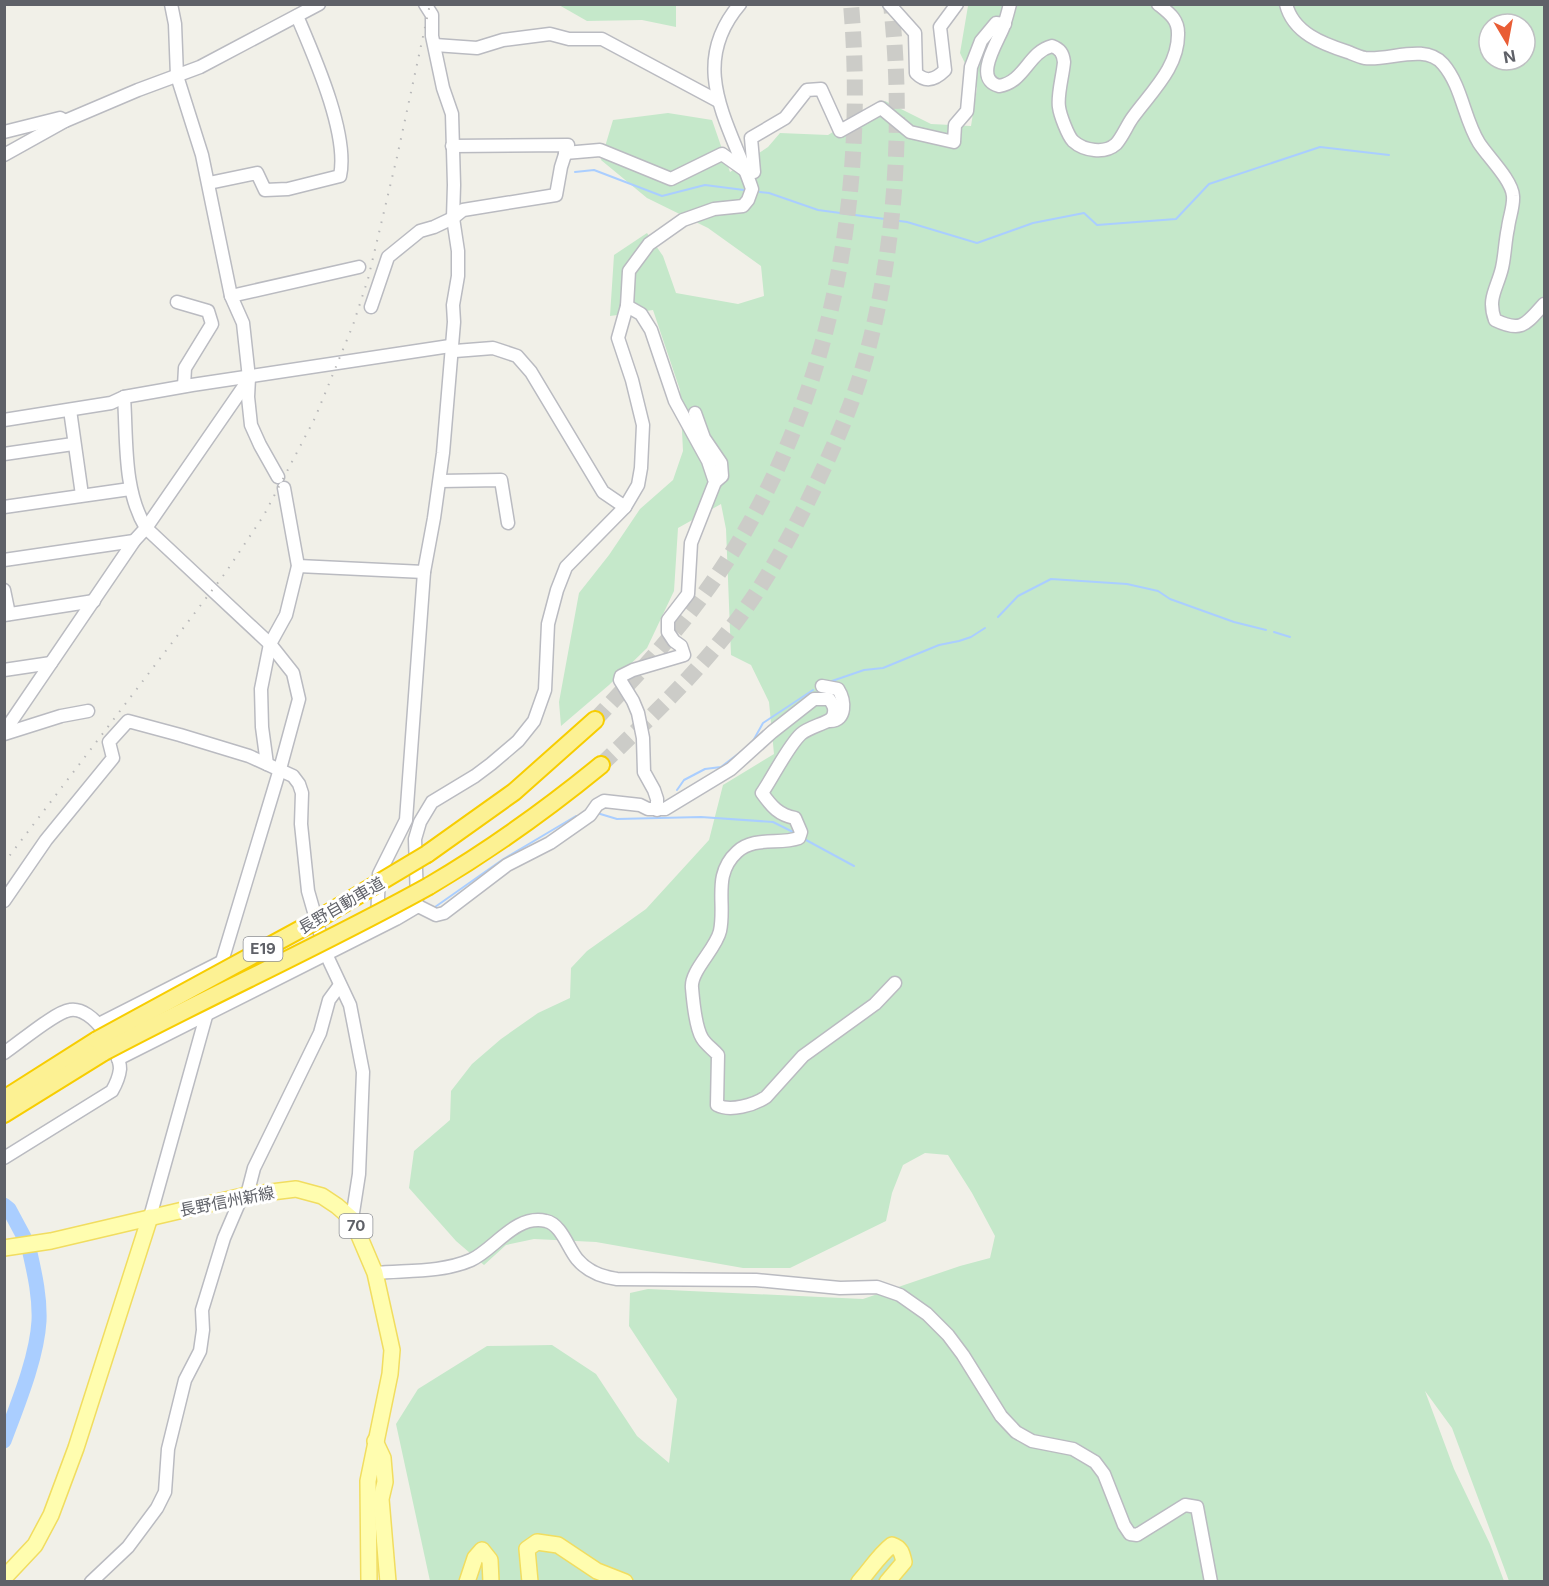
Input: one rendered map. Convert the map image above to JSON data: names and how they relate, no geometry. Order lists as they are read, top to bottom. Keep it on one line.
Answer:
{"streets":{"highway":["長野自動車道","E19"],"main road":["長野信州新線","70"]},"north":"bottom"}
